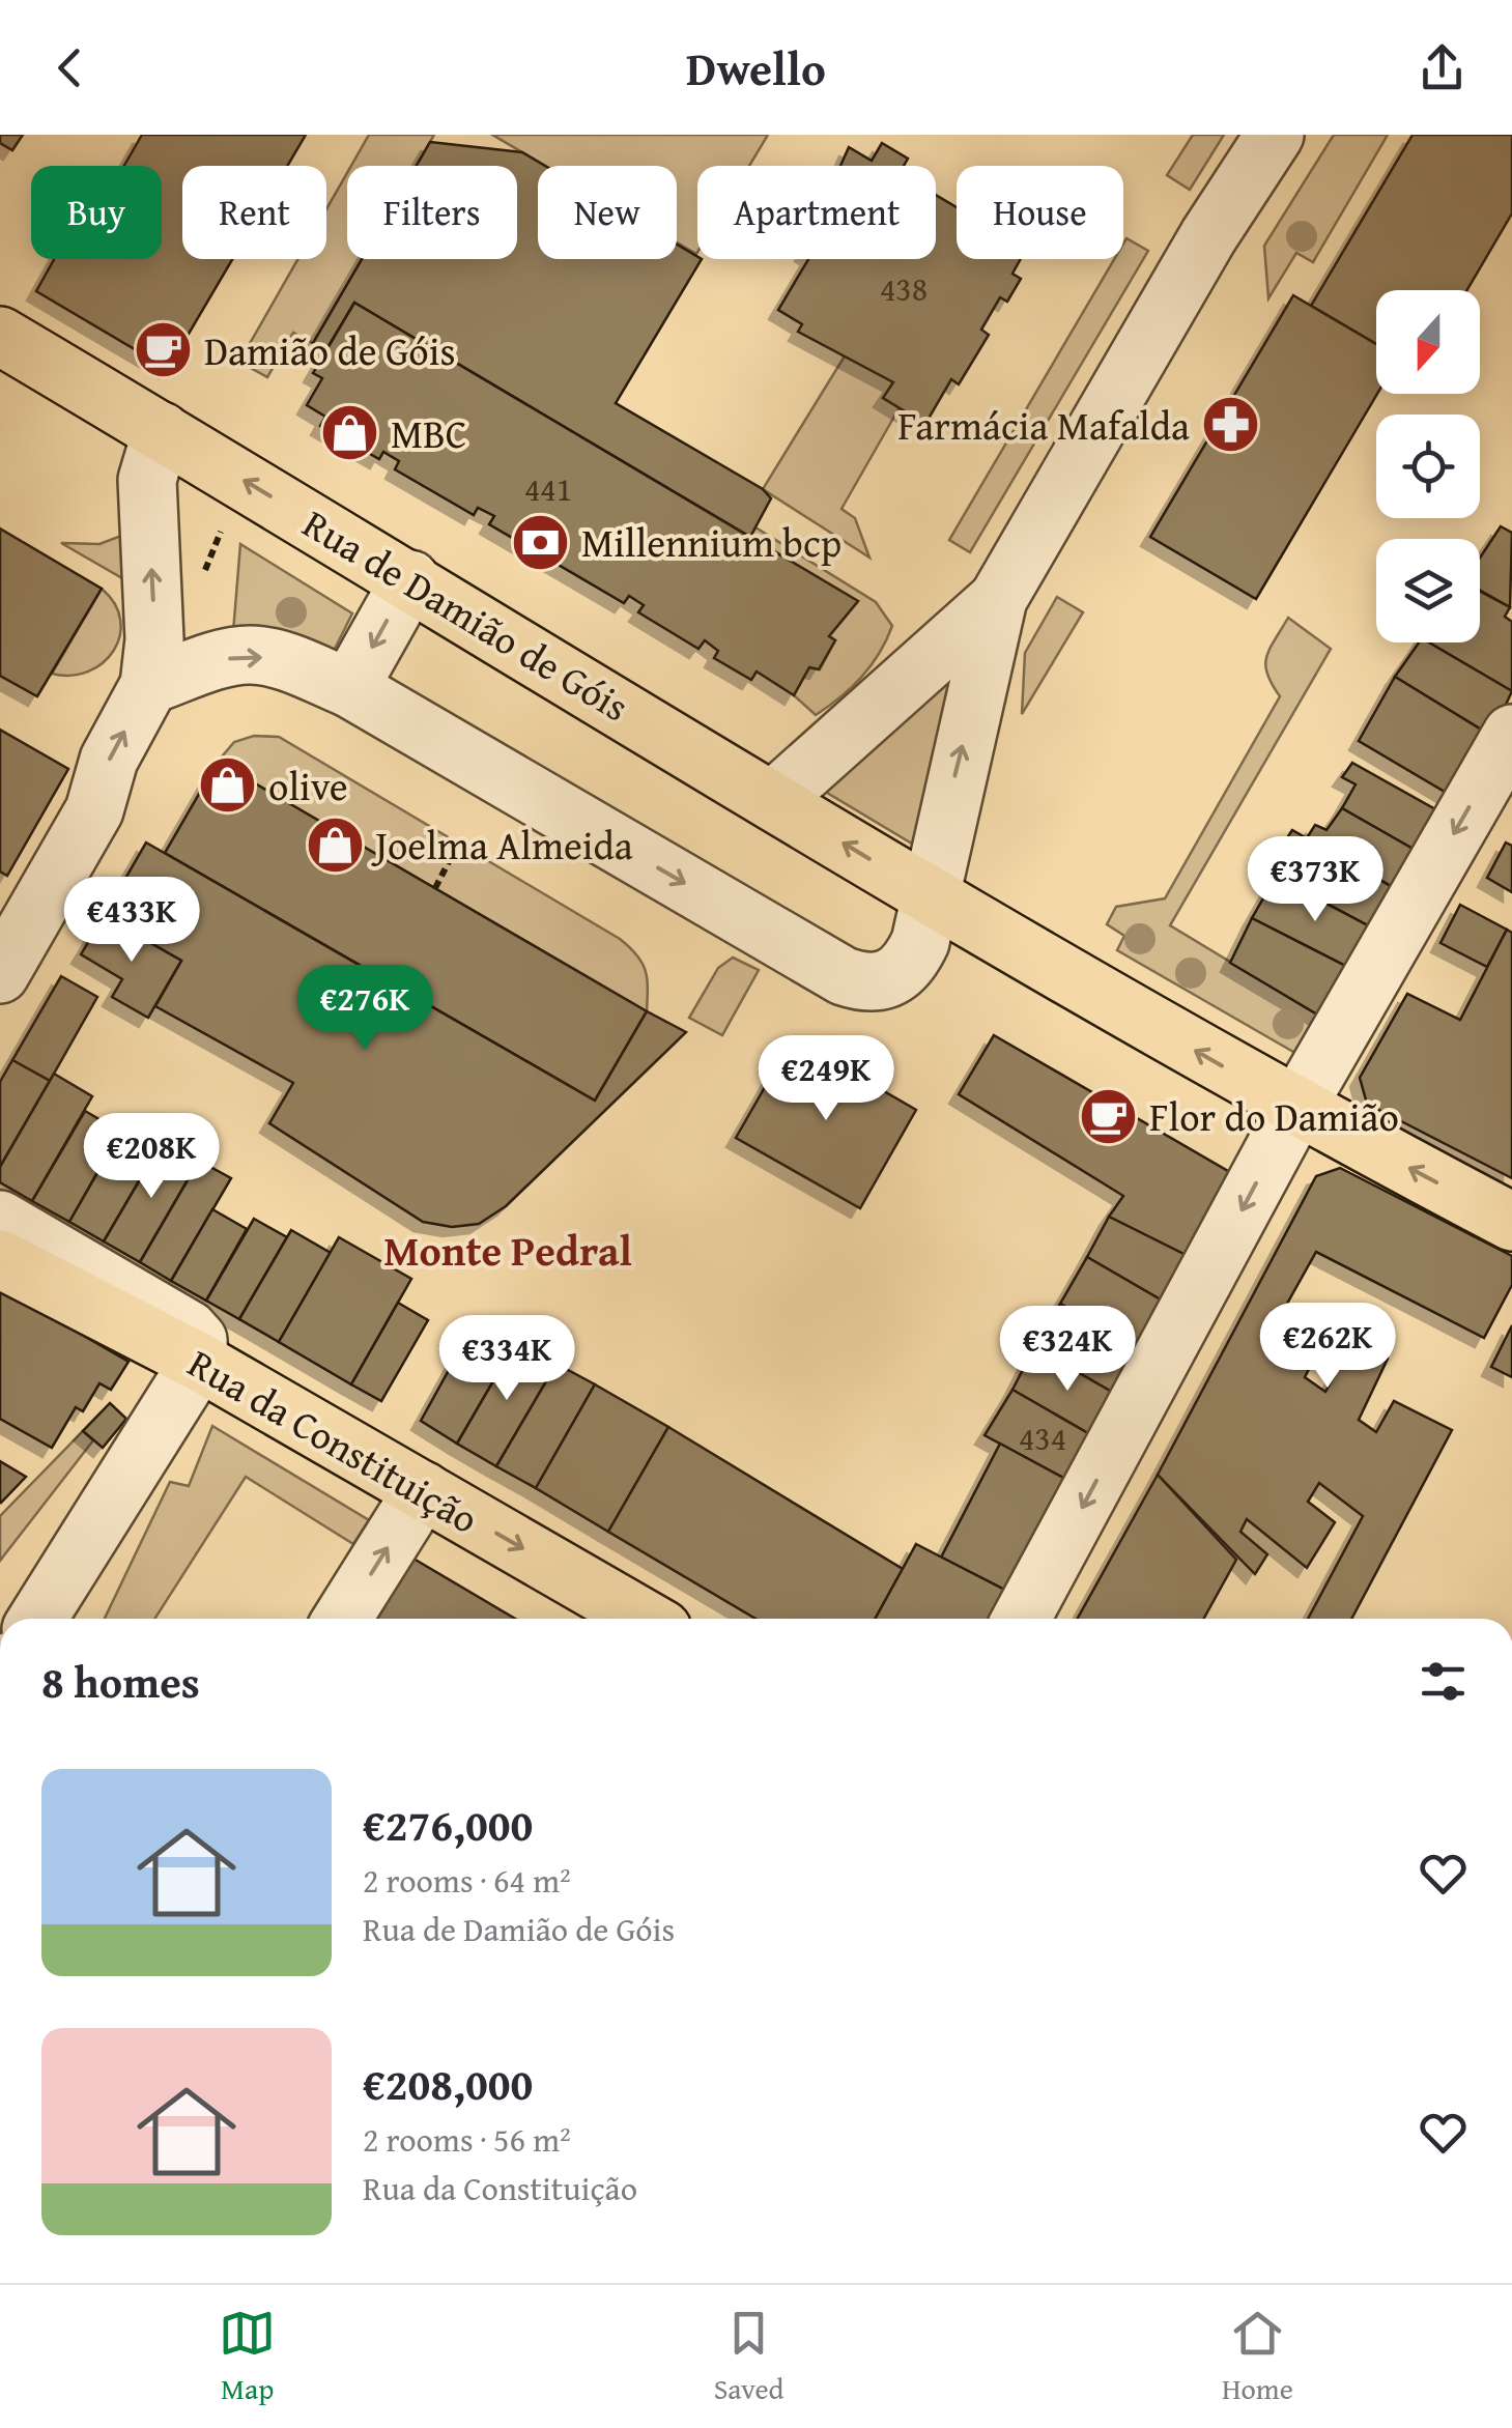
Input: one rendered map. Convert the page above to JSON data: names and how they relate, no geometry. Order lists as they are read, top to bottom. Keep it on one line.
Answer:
{"streets":{"main road":["Rua de Damião de Góis","Rua da Constituição"]},"one_way":["Rua de Damião de Góis"],"districts":["Monte Pedral"],"places":{"cafe":["Damião de Góis","Flor do Damião"],"pharmacy":["Farmácia Mafalda"],"shop":["MBC","olive","Joelma Almeida"],"bank":["Millennium bcp"]},"house_numbers":["438","441","434"],"north":"bottom","page":{"header":"Dwello","chip":["Buy","Rent","Filters","New","Apartment","House"],"price":["€373K","€433K","€276K","€249K","€208K","€262K","€324K","€334K"],"heading":"8 homes","list":[{"name":"€276,000","note":"2 rooms · 64 m² · Rua de Damião de Góis"},{"name":"€208,000","note":"2 rooms · 56 m² · Rua da Constituição"}],"tabs":["Map","Saved","Home"]}}
